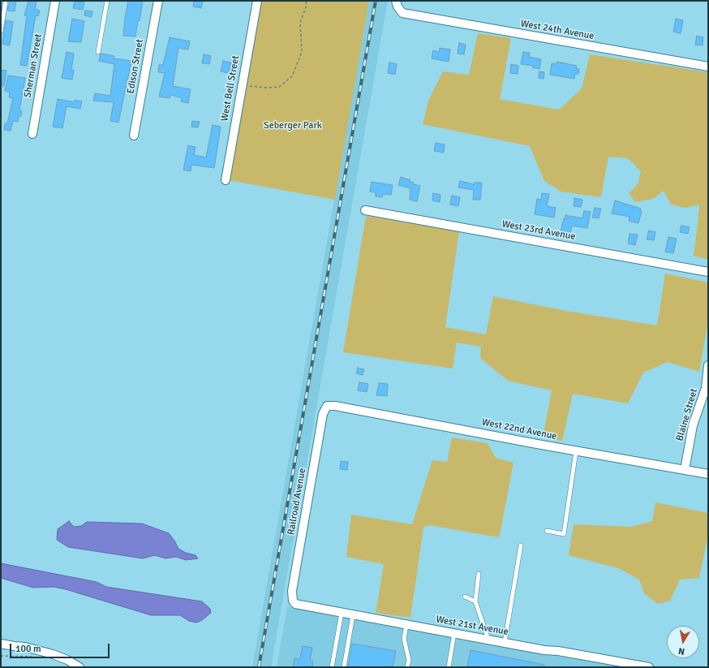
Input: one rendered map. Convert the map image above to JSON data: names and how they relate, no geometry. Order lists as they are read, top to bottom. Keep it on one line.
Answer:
{"streets":{"street":["West 24th Avenue","Sherman Street","Edison Street","West Bell Street","West 23rd Avenue","Blaine Street","West 22nd Avenue","Railroad Avenue","West 21st Avenue"]},"crossings":[["Blaine Street","West 22nd Avenue"],["West 22nd Avenue","Railroad Avenue"],["Railroad Avenue","West 21st Avenue"]],"parks":["Seberger Park"],"scale_bar":"100 m","north":"bottom"}
